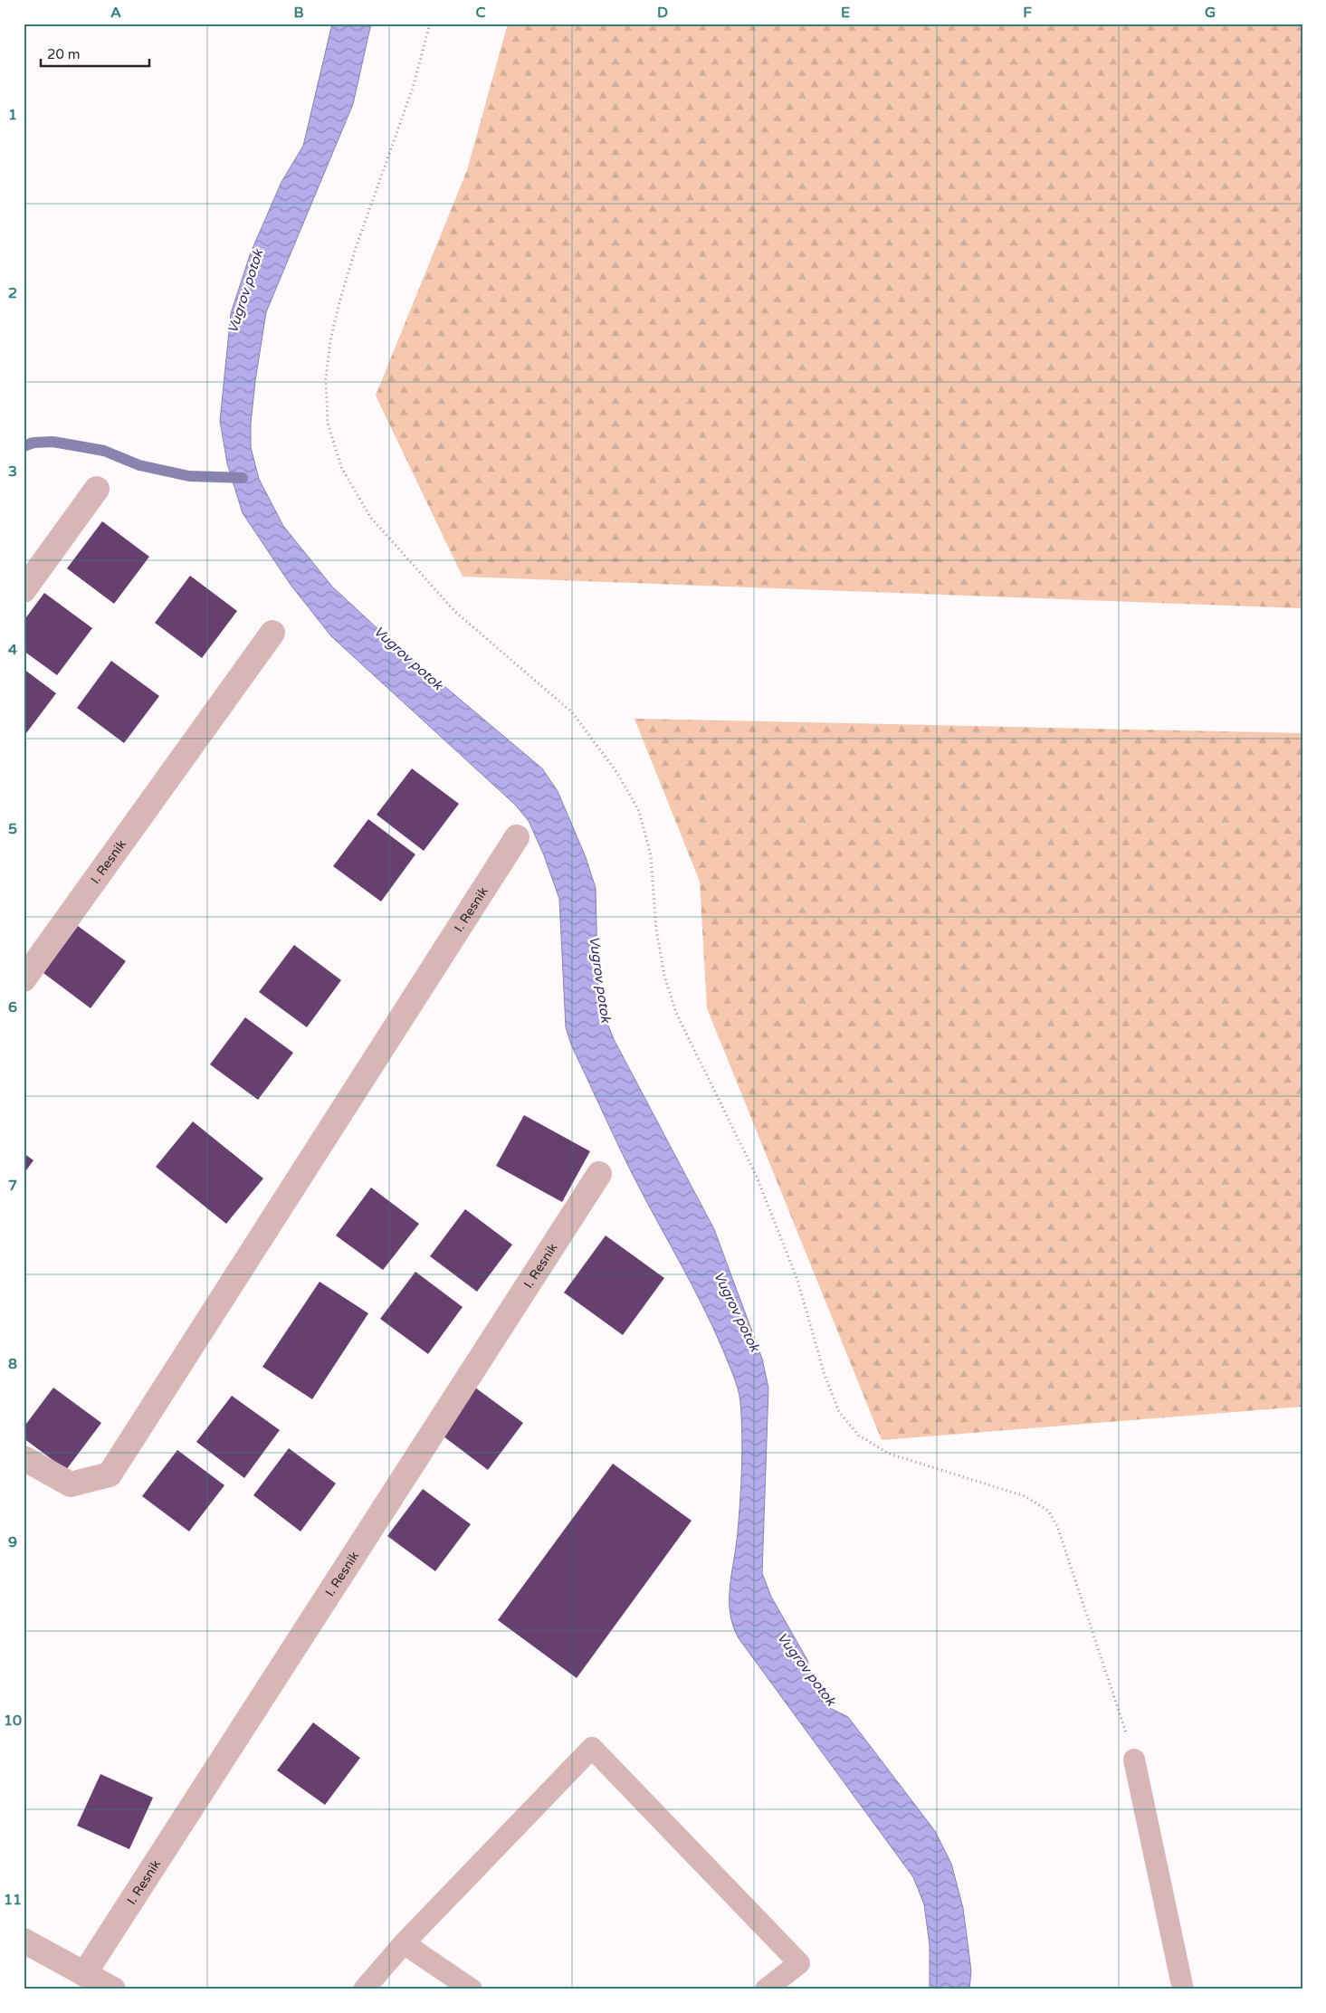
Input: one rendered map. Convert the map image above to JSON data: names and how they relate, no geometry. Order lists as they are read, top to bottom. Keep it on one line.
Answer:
{"streets":{"street":["I. Resnik"]},"water":["Vugrov potok"],"scale_bar":"20 m","grid":{"columns":["A","B","C","D","E","F","G"],"rows":["1","2","3","4","5","6","7","8","9","10","11"]}}
